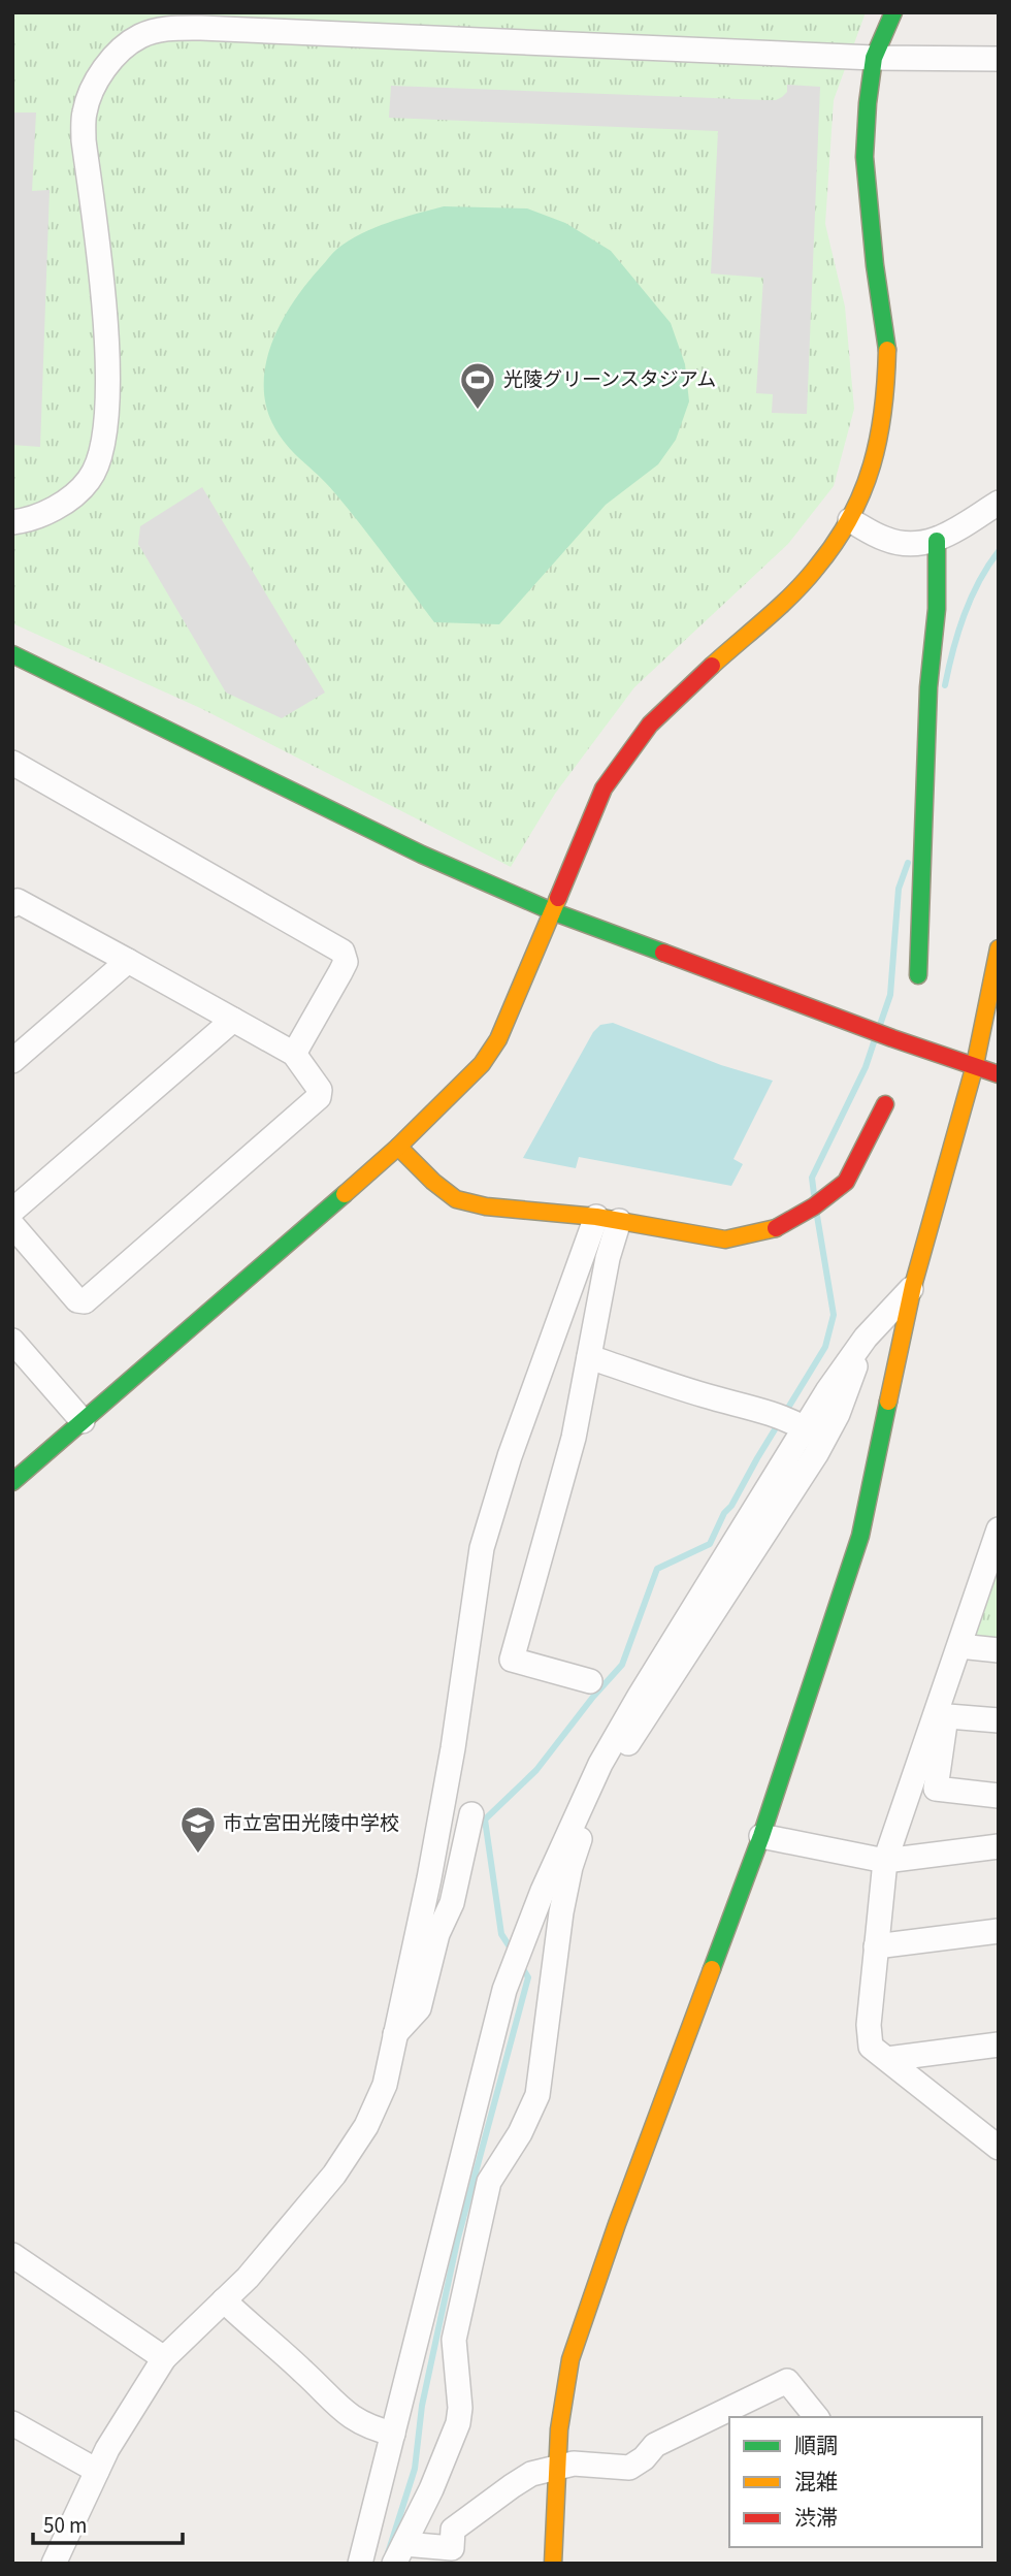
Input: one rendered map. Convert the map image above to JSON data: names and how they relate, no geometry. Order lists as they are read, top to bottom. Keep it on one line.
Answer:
{"places":{"sports":["光陵グリーンスタジアム"],"school or university":["市立宮田光陵中学校"]},"legend":["順調","混雑","渋滞"],"scale_bar":"50 m"}
